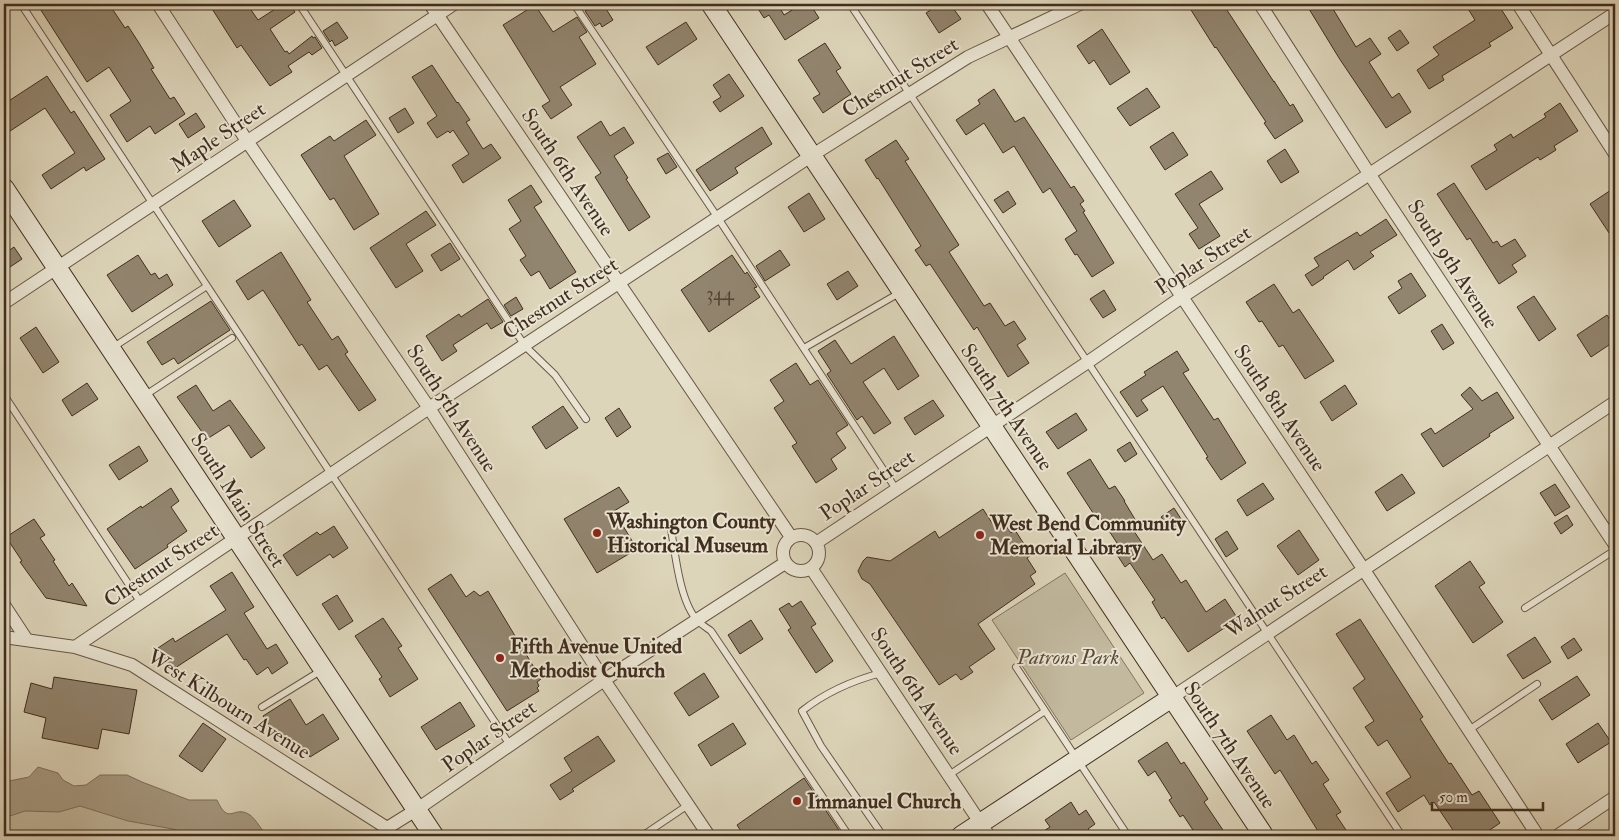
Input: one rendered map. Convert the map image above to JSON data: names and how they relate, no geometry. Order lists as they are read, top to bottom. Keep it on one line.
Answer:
{"streets":{"main road":["South 7th Avenue","South Main Street","Walnut Street"],"street":["Chestnut Street","Maple Street","South 6th Avenue","Poplar Street","South 9th Avenue","South 5th Avenue","South 8th Avenue","West Kilbourn Avenue"]},"crossings":[["Chestnut Street","South 6th Avenue"],["Chestnut Street","South 7th Avenue"],["Chestnut Street","South 5th Avenue"],["Chestnut Street","South 8th Avenue"],["Chestnut Street","South Main Street"],["Chestnut Street","West Kilbourn Avenue"],["Maple Street","South 6th Avenue"],["Maple Street","South 5th Avenue"],["Maple Street","South Main Street"],["South 6th Avenue","Poplar Street"],["South 6th Avenue","Walnut Street"],["Poplar Street","South 9th Avenue"],["Poplar Street","South 7th Avenue"],["Poplar Street","South 5th Avenue"],["Poplar Street","South 8th Avenue"],["Poplar Street","South Main Street"],["Poplar Street","West Kilbourn Avenue"],["South 9th Avenue","Walnut Street"],["South 7th Avenue","Walnut Street"],["South 8th Avenue","Walnut Street"],["South Main Street","West Kilbourn Avenue"]],"parks":["Patrons Park"],"places":["Washington County Historical Museum","West Bend Community Memorial Library","Fifth Avenue United Methodist Church","Immanuel Church"],"house_numbers":["344"],"scale_bar":"50 m"}
